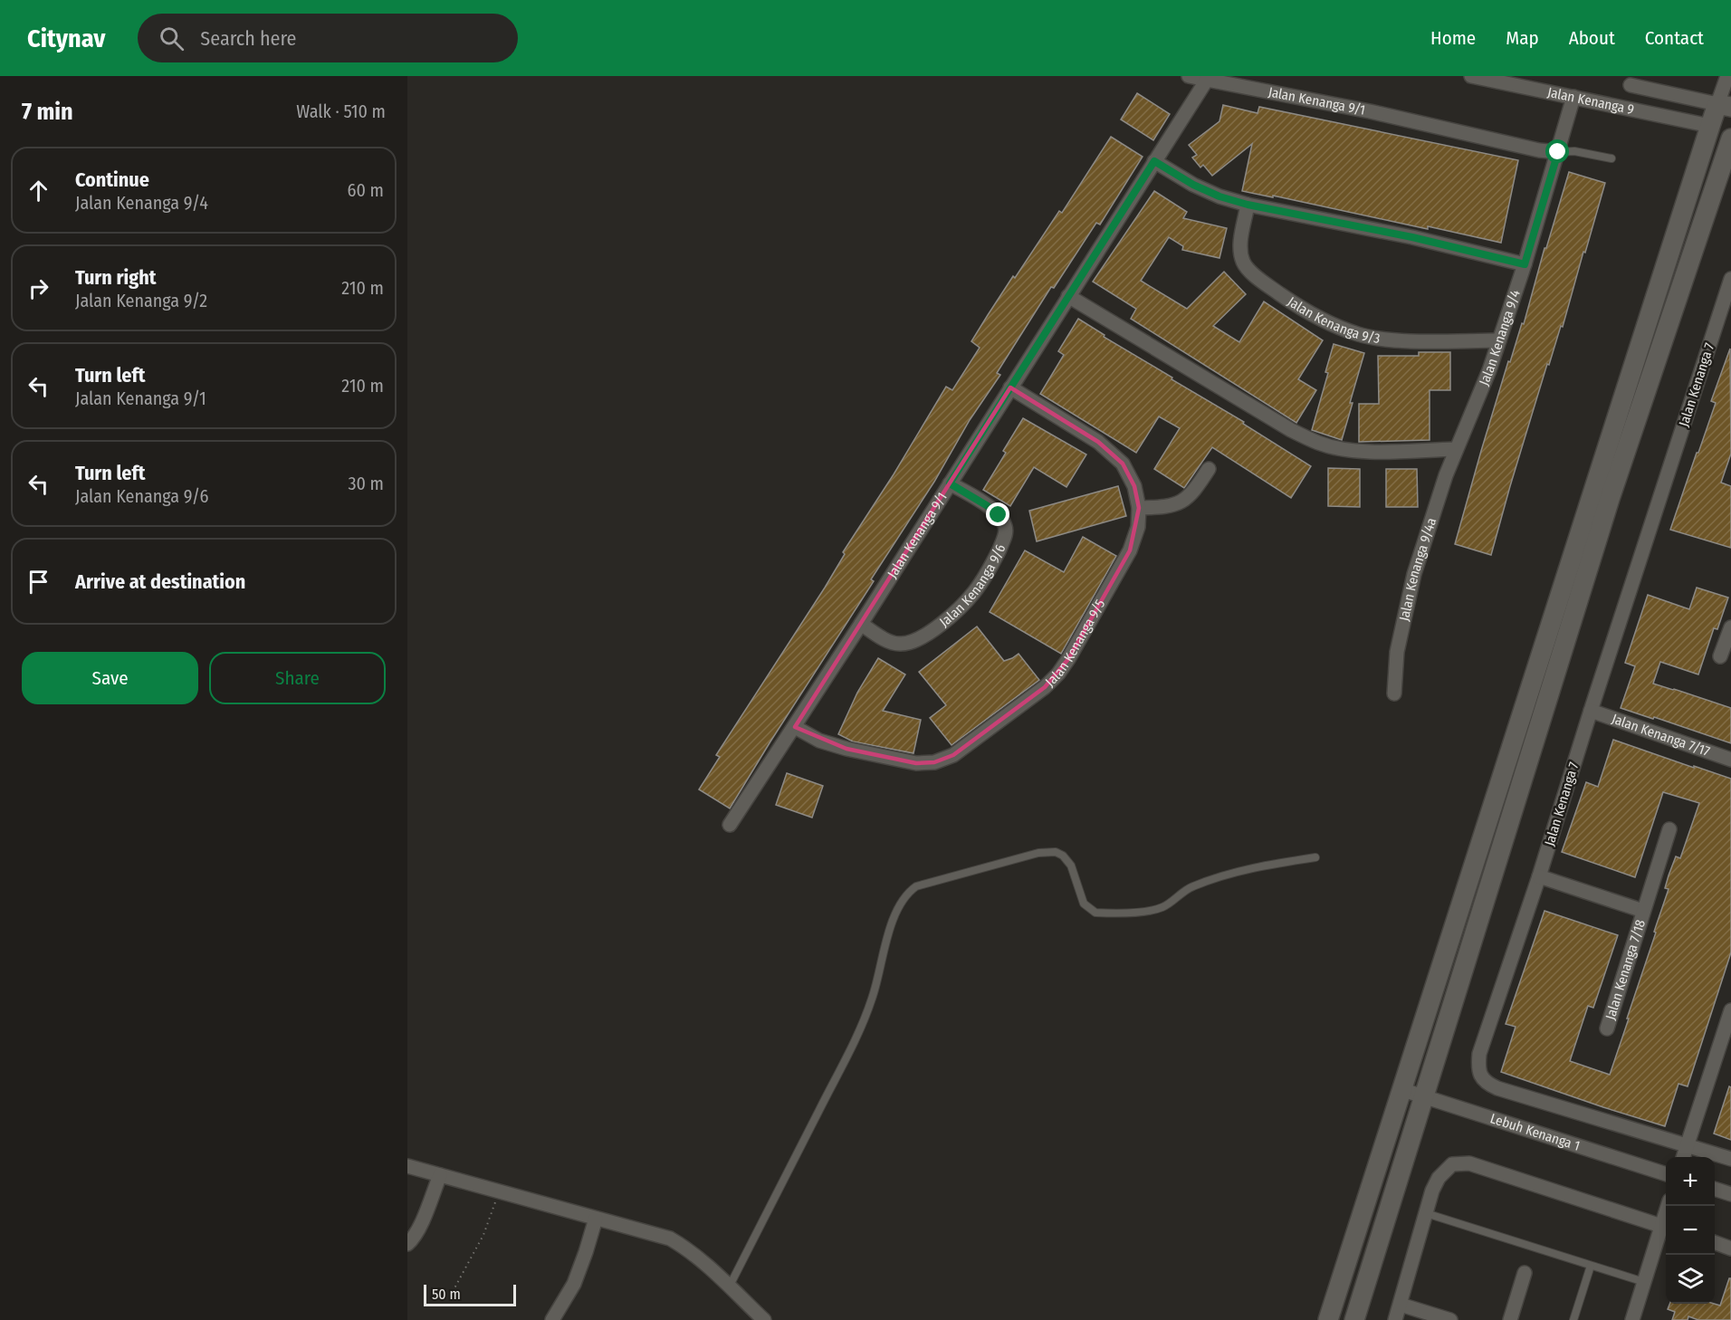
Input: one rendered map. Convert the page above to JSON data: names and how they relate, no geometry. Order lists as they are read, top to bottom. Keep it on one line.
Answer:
{"streets":{"street":["Jalan Kenanga 9/1","Jalan Kenanga 9","Jalan Kenanga 9/3","Jalan Kenanga 9/4","Jalan Kenanga 7","Jalan Kenanga 9/4a","Jalan Kenanga 9/6","Jalan Kenanga 9/5","Jalan Kenanga 7/17","Jalan Kenanga 7/18","Lebuh Kenanga 1"]},"crossings":[["Jalan Kenanga 9/1","Jalan Kenanga 9/4"],["Jalan Kenanga 9/1","Jalan Kenanga 9/6"],["Jalan Kenanga 9/1","Jalan Kenanga 9/5"],["Jalan Kenanga 9","Jalan Kenanga 9/4"],["Jalan Kenanga 9/3","Jalan Kenanga 9/4"],["Jalan Kenanga 9/4","Jalan Kenanga 9/4a"],["Jalan Kenanga 7","Jalan Kenanga 7/17"],["Jalan Kenanga 7","Jalan Kenanga 7/18"]],"scale_bar":"50 m","page":{"header":"Citynav","search":"Search here","nav":["Home","Map","About","Contact"],"heading":["7 min","Walk · 510 m"],"list":[["Continue","Jalan Kenanga 9/4","60 m"],["Turn right","Jalan Kenanga 9/2","210 m"],["Turn left","Jalan Kenanga 9/1","210 m"],["Turn left","Jalan Kenanga 9/6","30 m"],"Arrive at destination"],"buttons":["Save","Share"],"map_buttons":["+","−"],"scale":"50 m"}}
